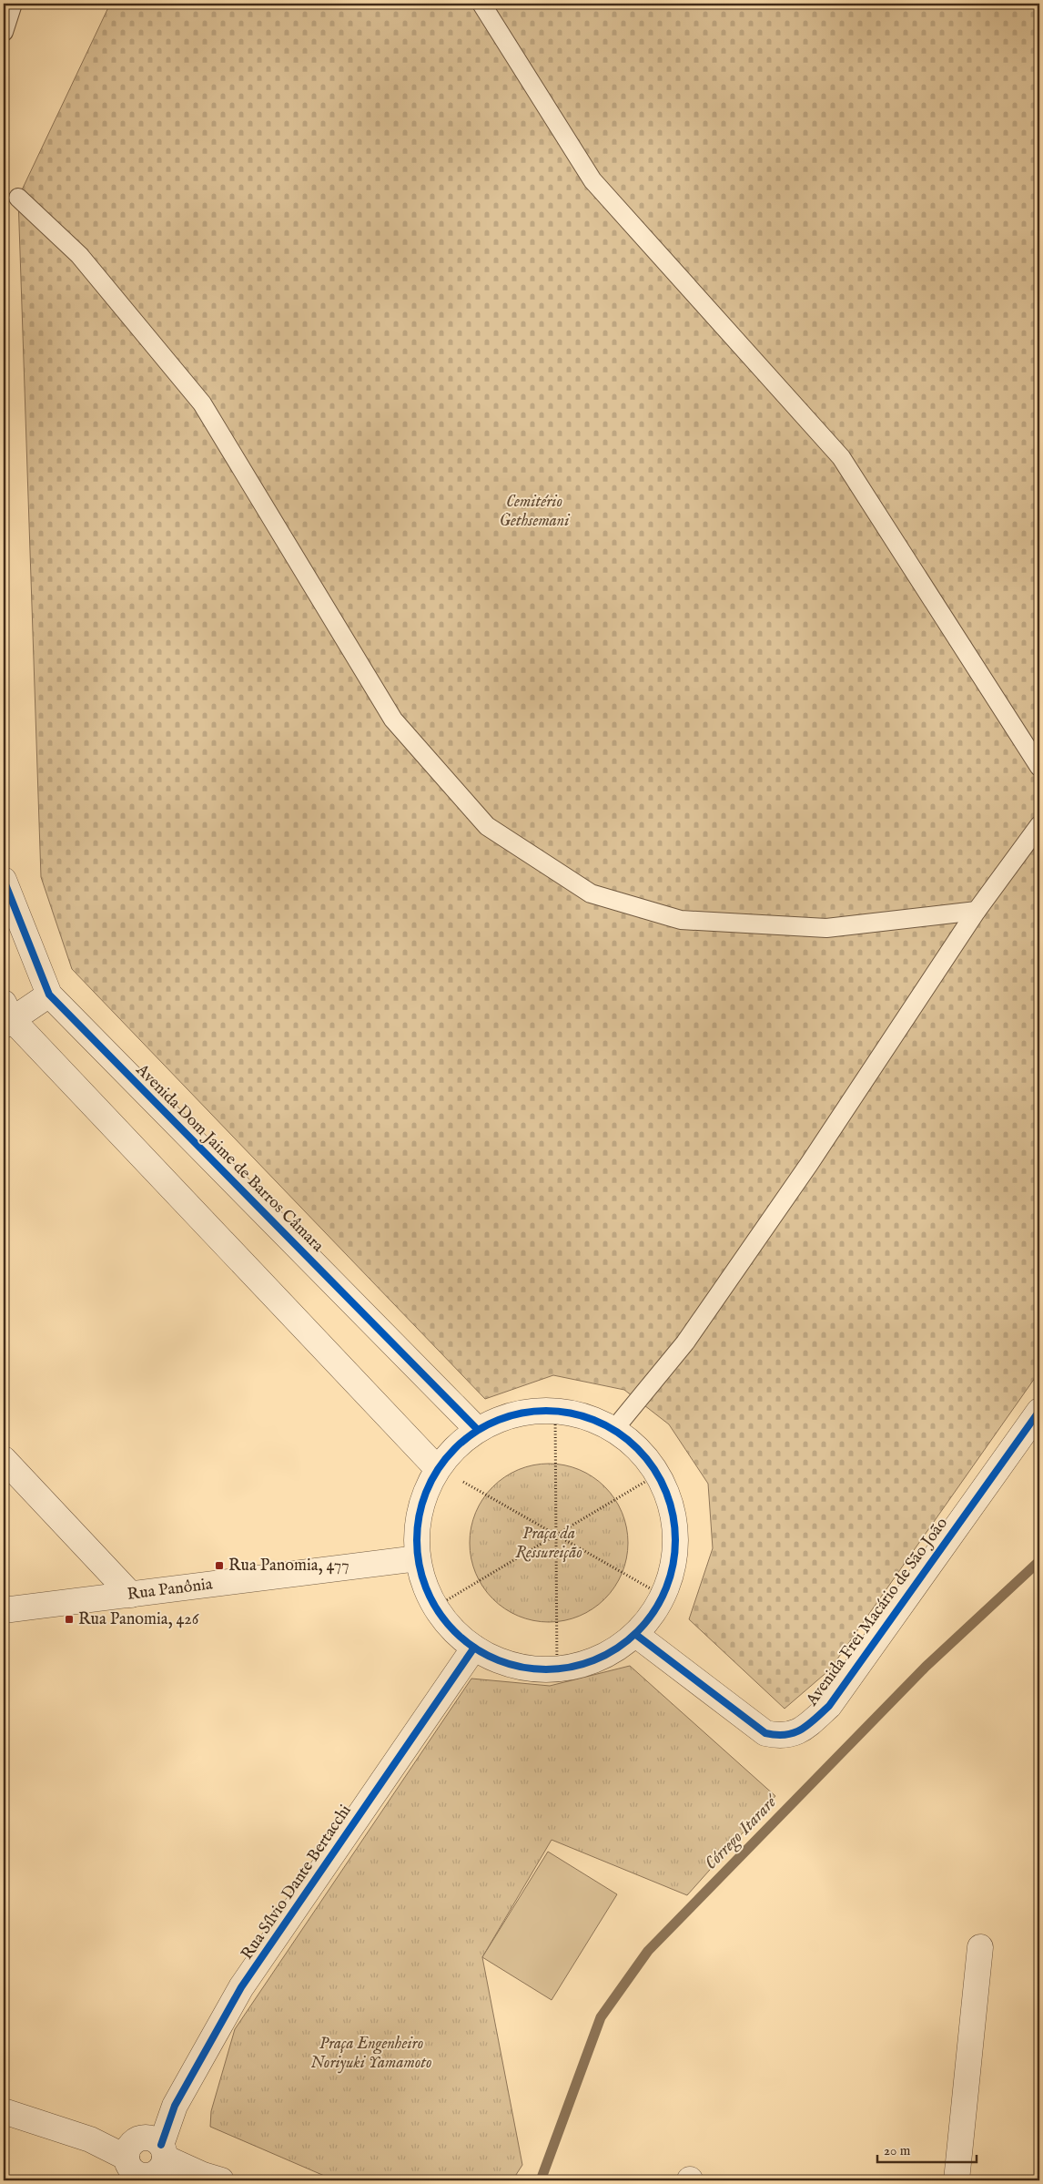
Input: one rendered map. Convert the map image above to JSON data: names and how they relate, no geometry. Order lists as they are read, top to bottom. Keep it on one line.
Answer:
{"streets":{"street":["Avenida Dom Jaime de Barros Câmara","Rua Panônia","Avenida Frei Macário de São João","Rua Sílvio Dante Bertacchi"]},"water":["Córrego Itararé"],"parks":["Cemitério Gethsemani","Praça da Ressureição","Praça Engenheiro Noriyuki Yamamoto"],"places":{"transit":["Rua Panomia, 477","Rua Panomia, 426"]},"scale_bar":"20 m"}
